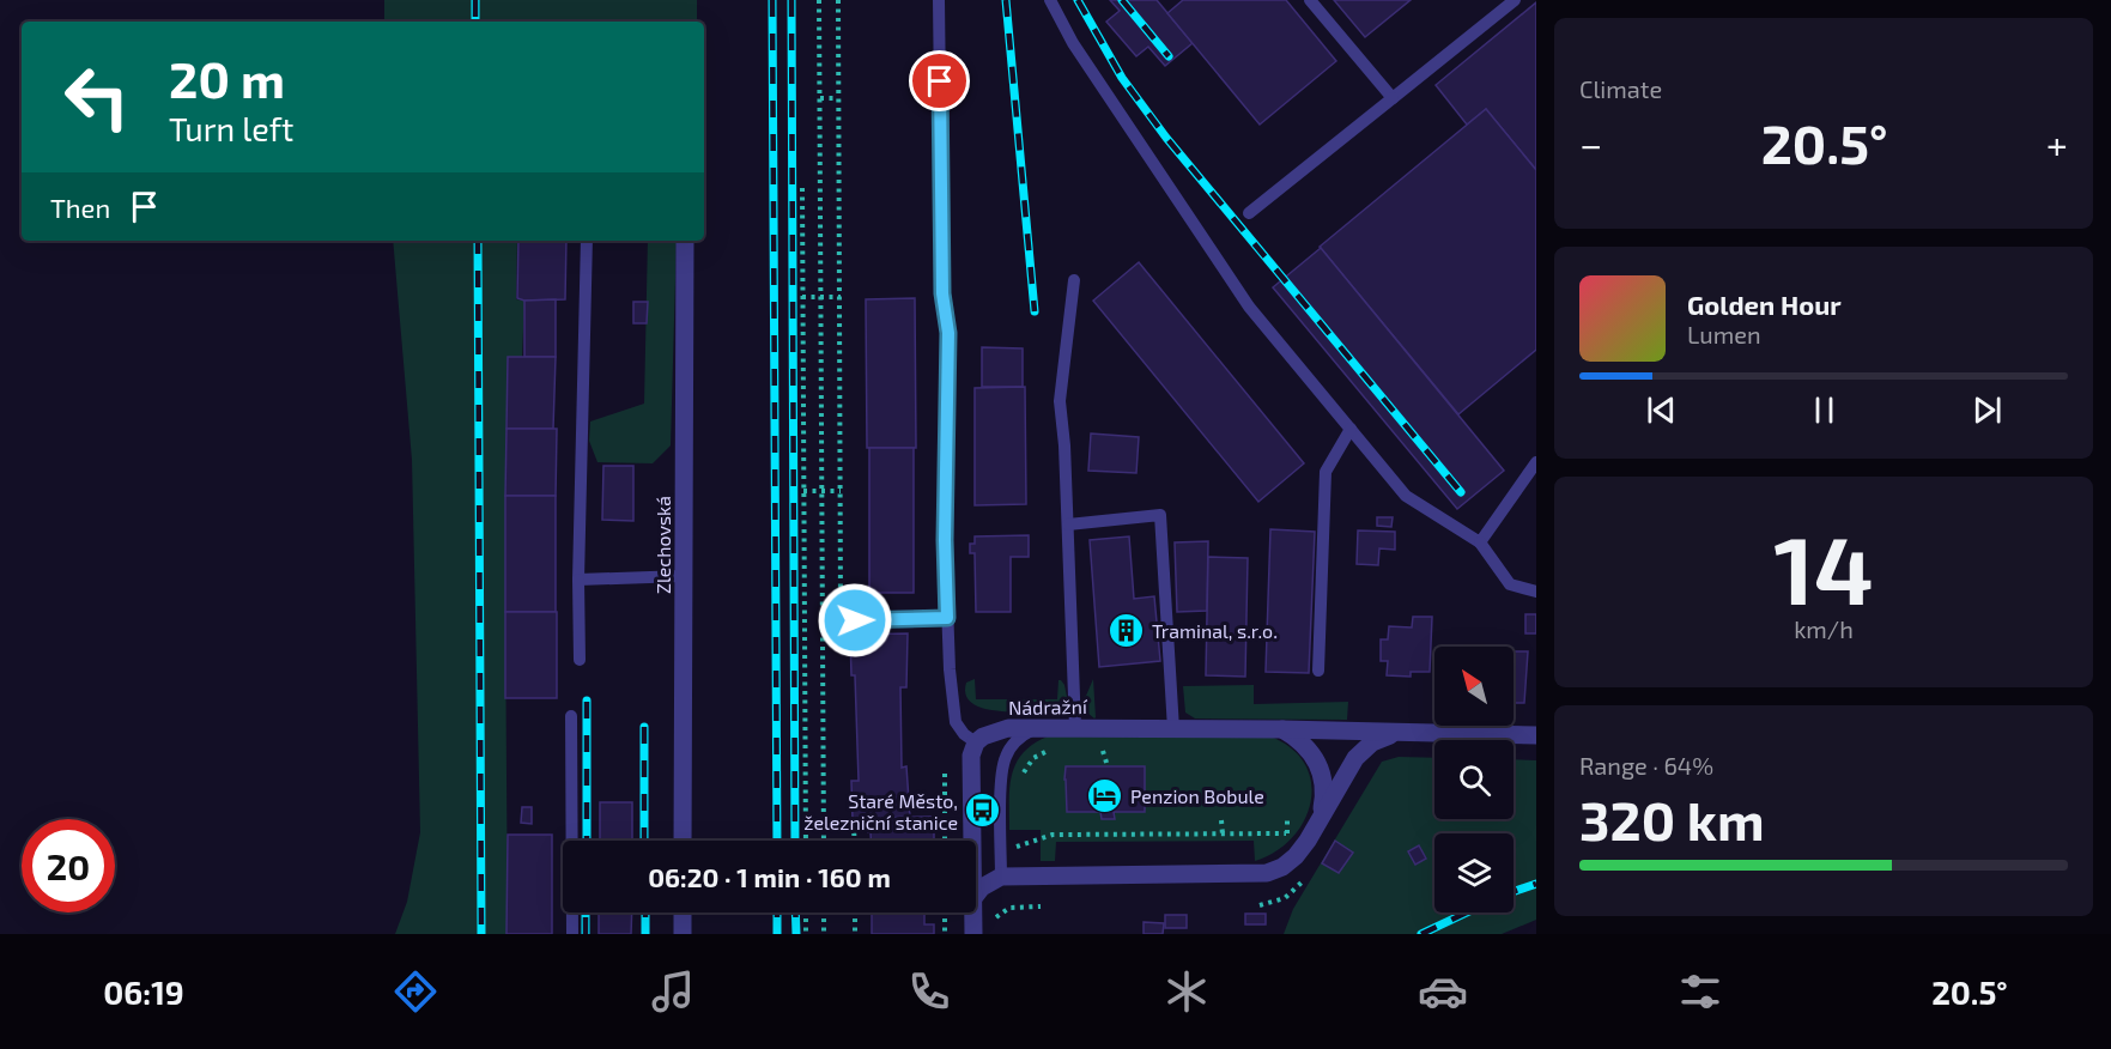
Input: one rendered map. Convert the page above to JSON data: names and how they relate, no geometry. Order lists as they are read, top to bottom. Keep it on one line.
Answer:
{"streets":{"street":["Zlechovská","Nádražní"]},"places":{"building":["Traminal, s.r.o."],"hotel":["Penzion Bobule"],"bus stop":["Staré Město, železniční stanice"]},"north":"top left","page":{"tile":["Climate",["14","km/h"],["Range · 64%","320 km"]],"turn":["20 m","Turn left"],"heat":["−","20.5°","+"],"then":"Then","song":["Golden Hour","Lumen"],"limit":"20","trip":"06:20 · 1 min · 160 m","tabs":["06:19","20.5°"]}}
